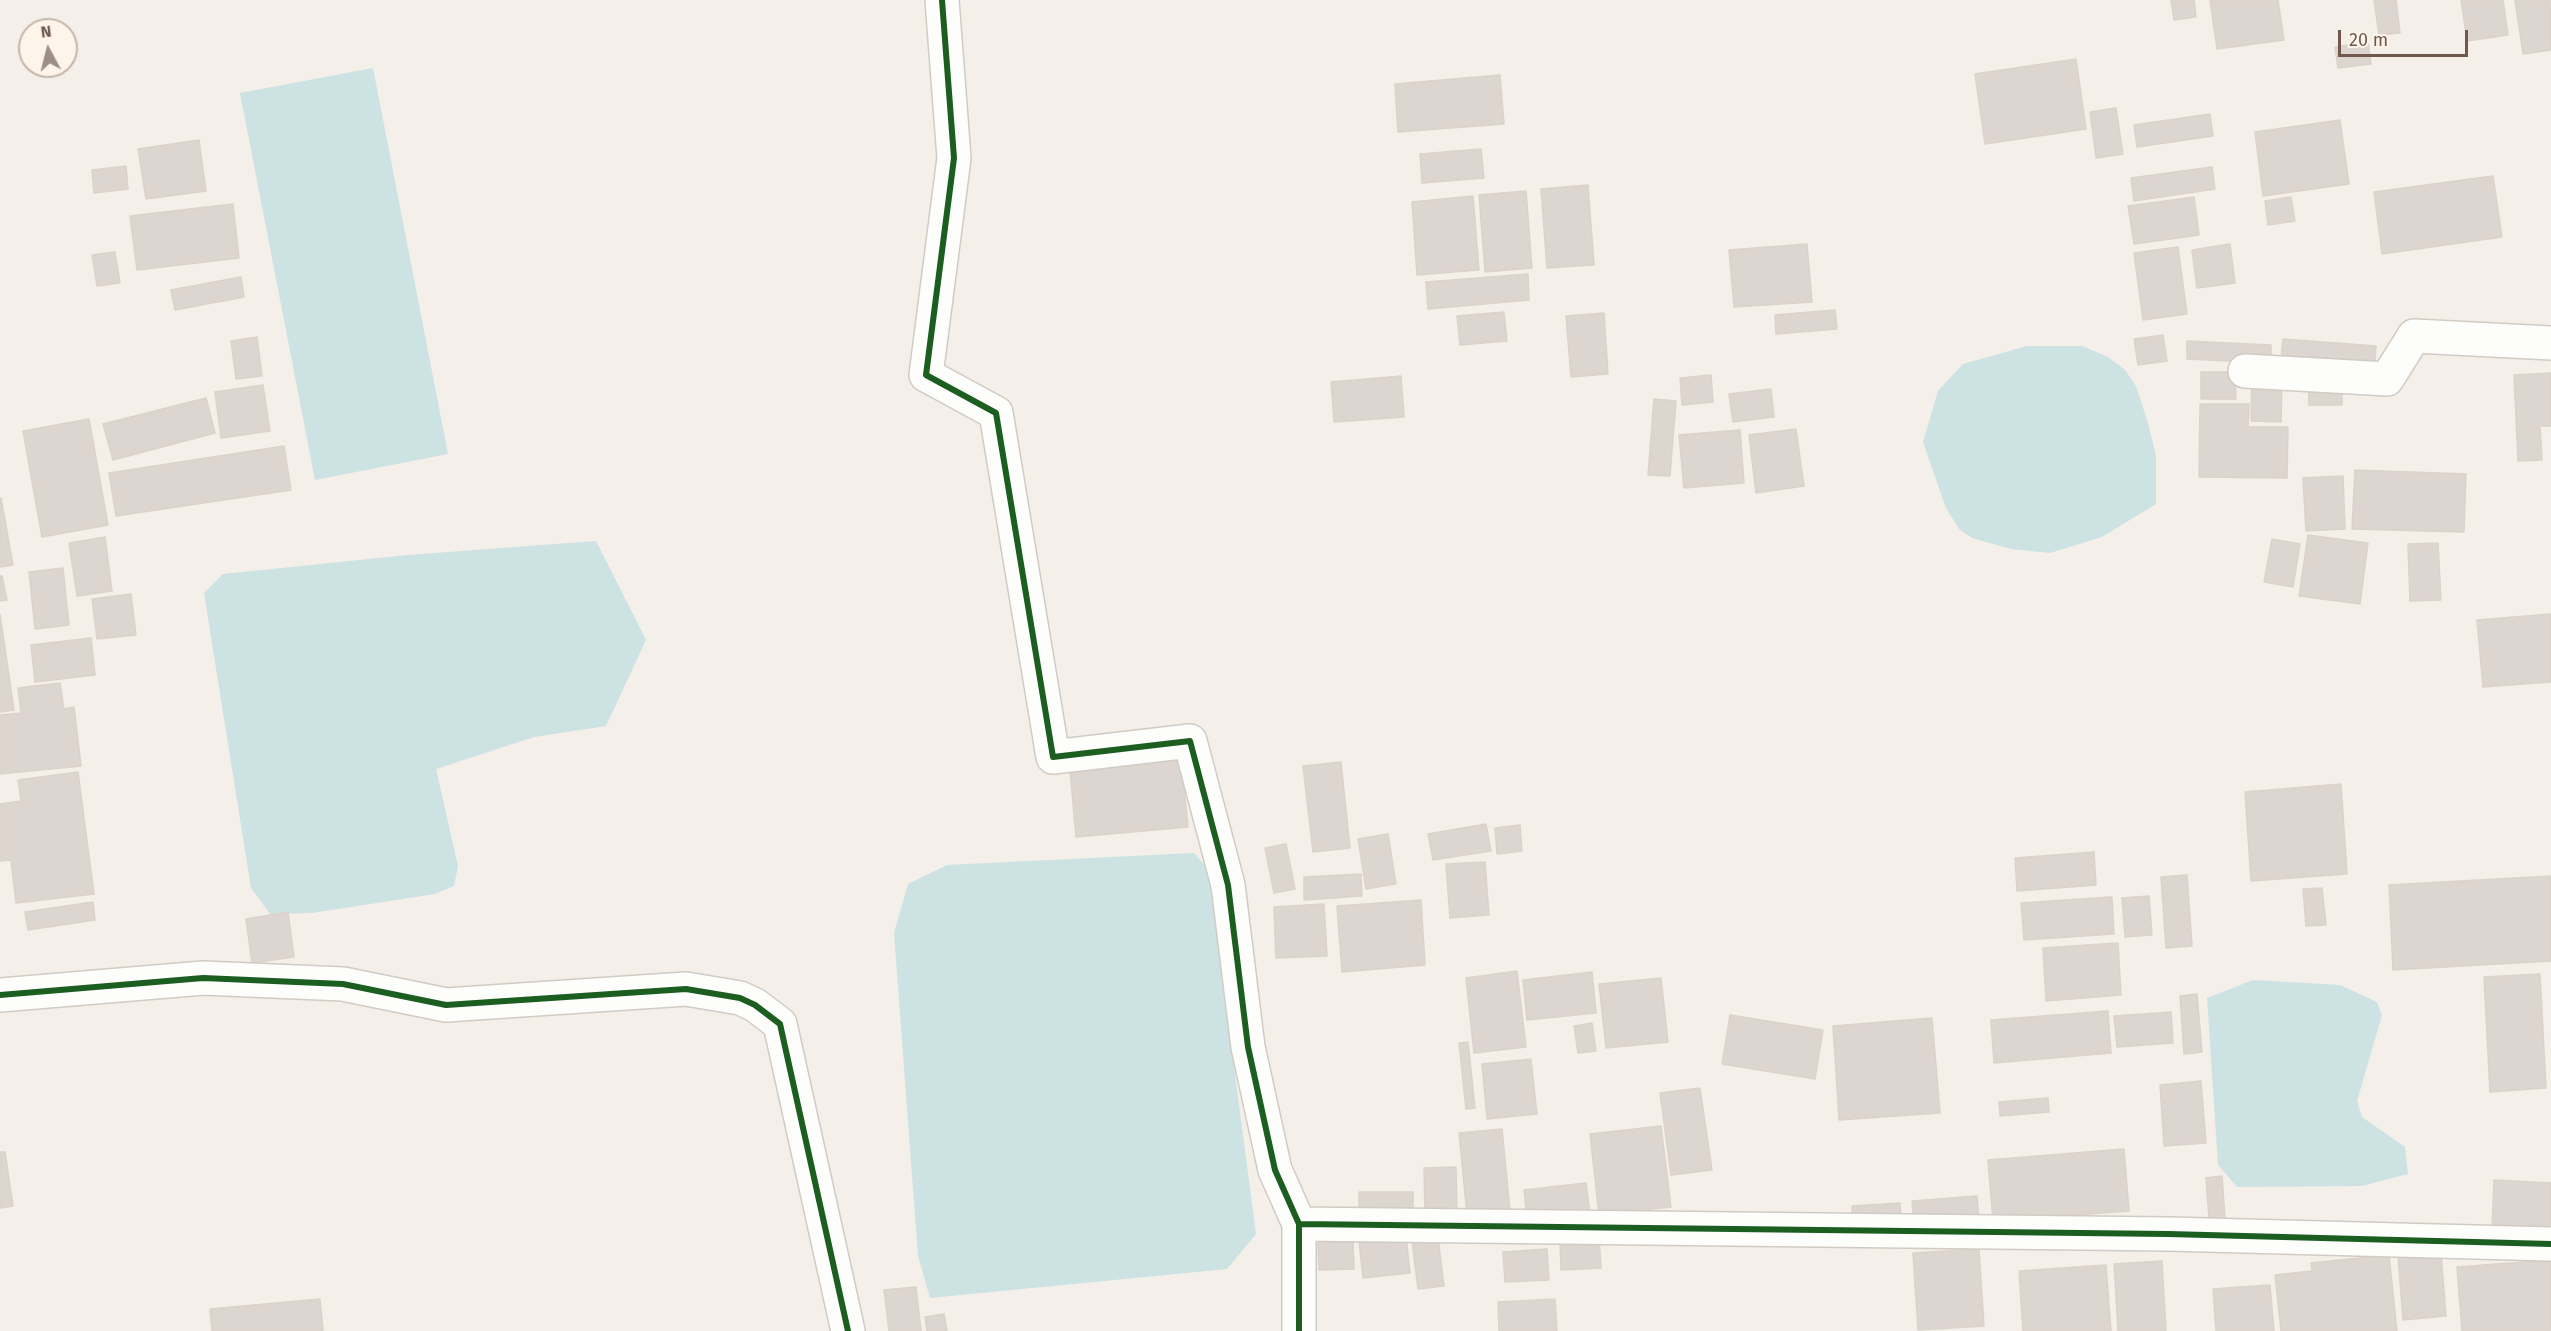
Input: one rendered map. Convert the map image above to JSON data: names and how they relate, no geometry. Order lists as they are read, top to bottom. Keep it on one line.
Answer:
{"scale_bar":"20 m","north":"top"}
